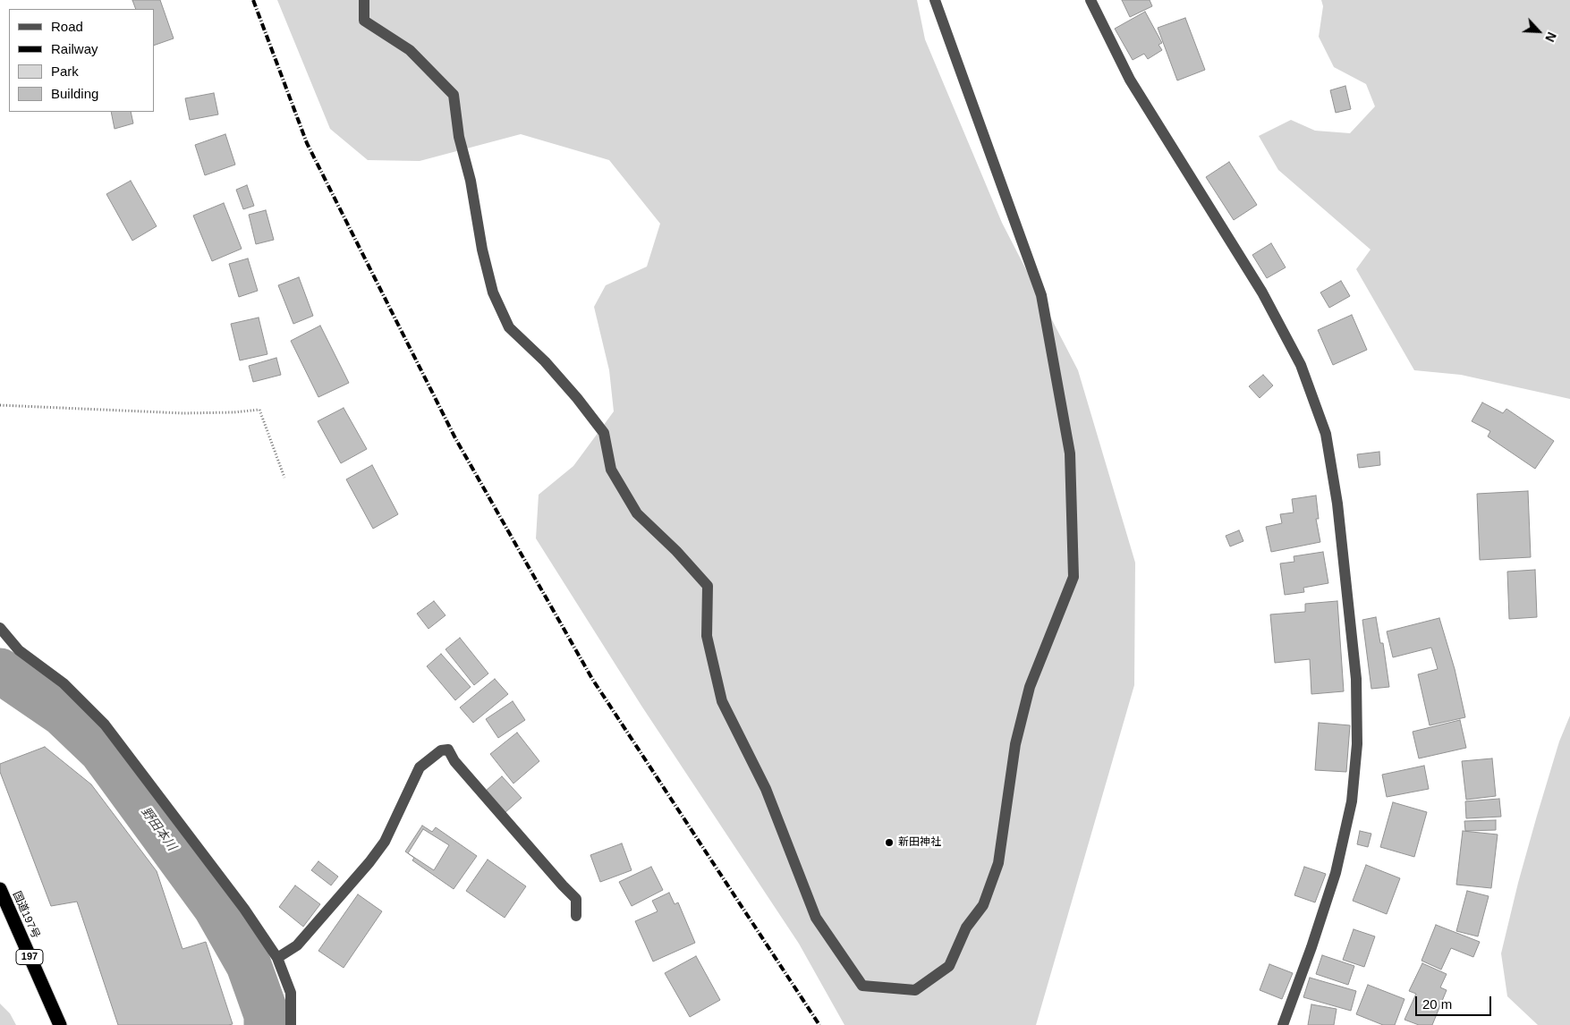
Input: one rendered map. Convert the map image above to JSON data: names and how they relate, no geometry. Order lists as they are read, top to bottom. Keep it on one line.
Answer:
{"streets":{"highway":["国道197号","197"]},"water":["野田本川"],"places":["新田神社"],"legend":["Road","Railway","Park","Building"],"scale_bar":"20 m","north":"bottom right"}
